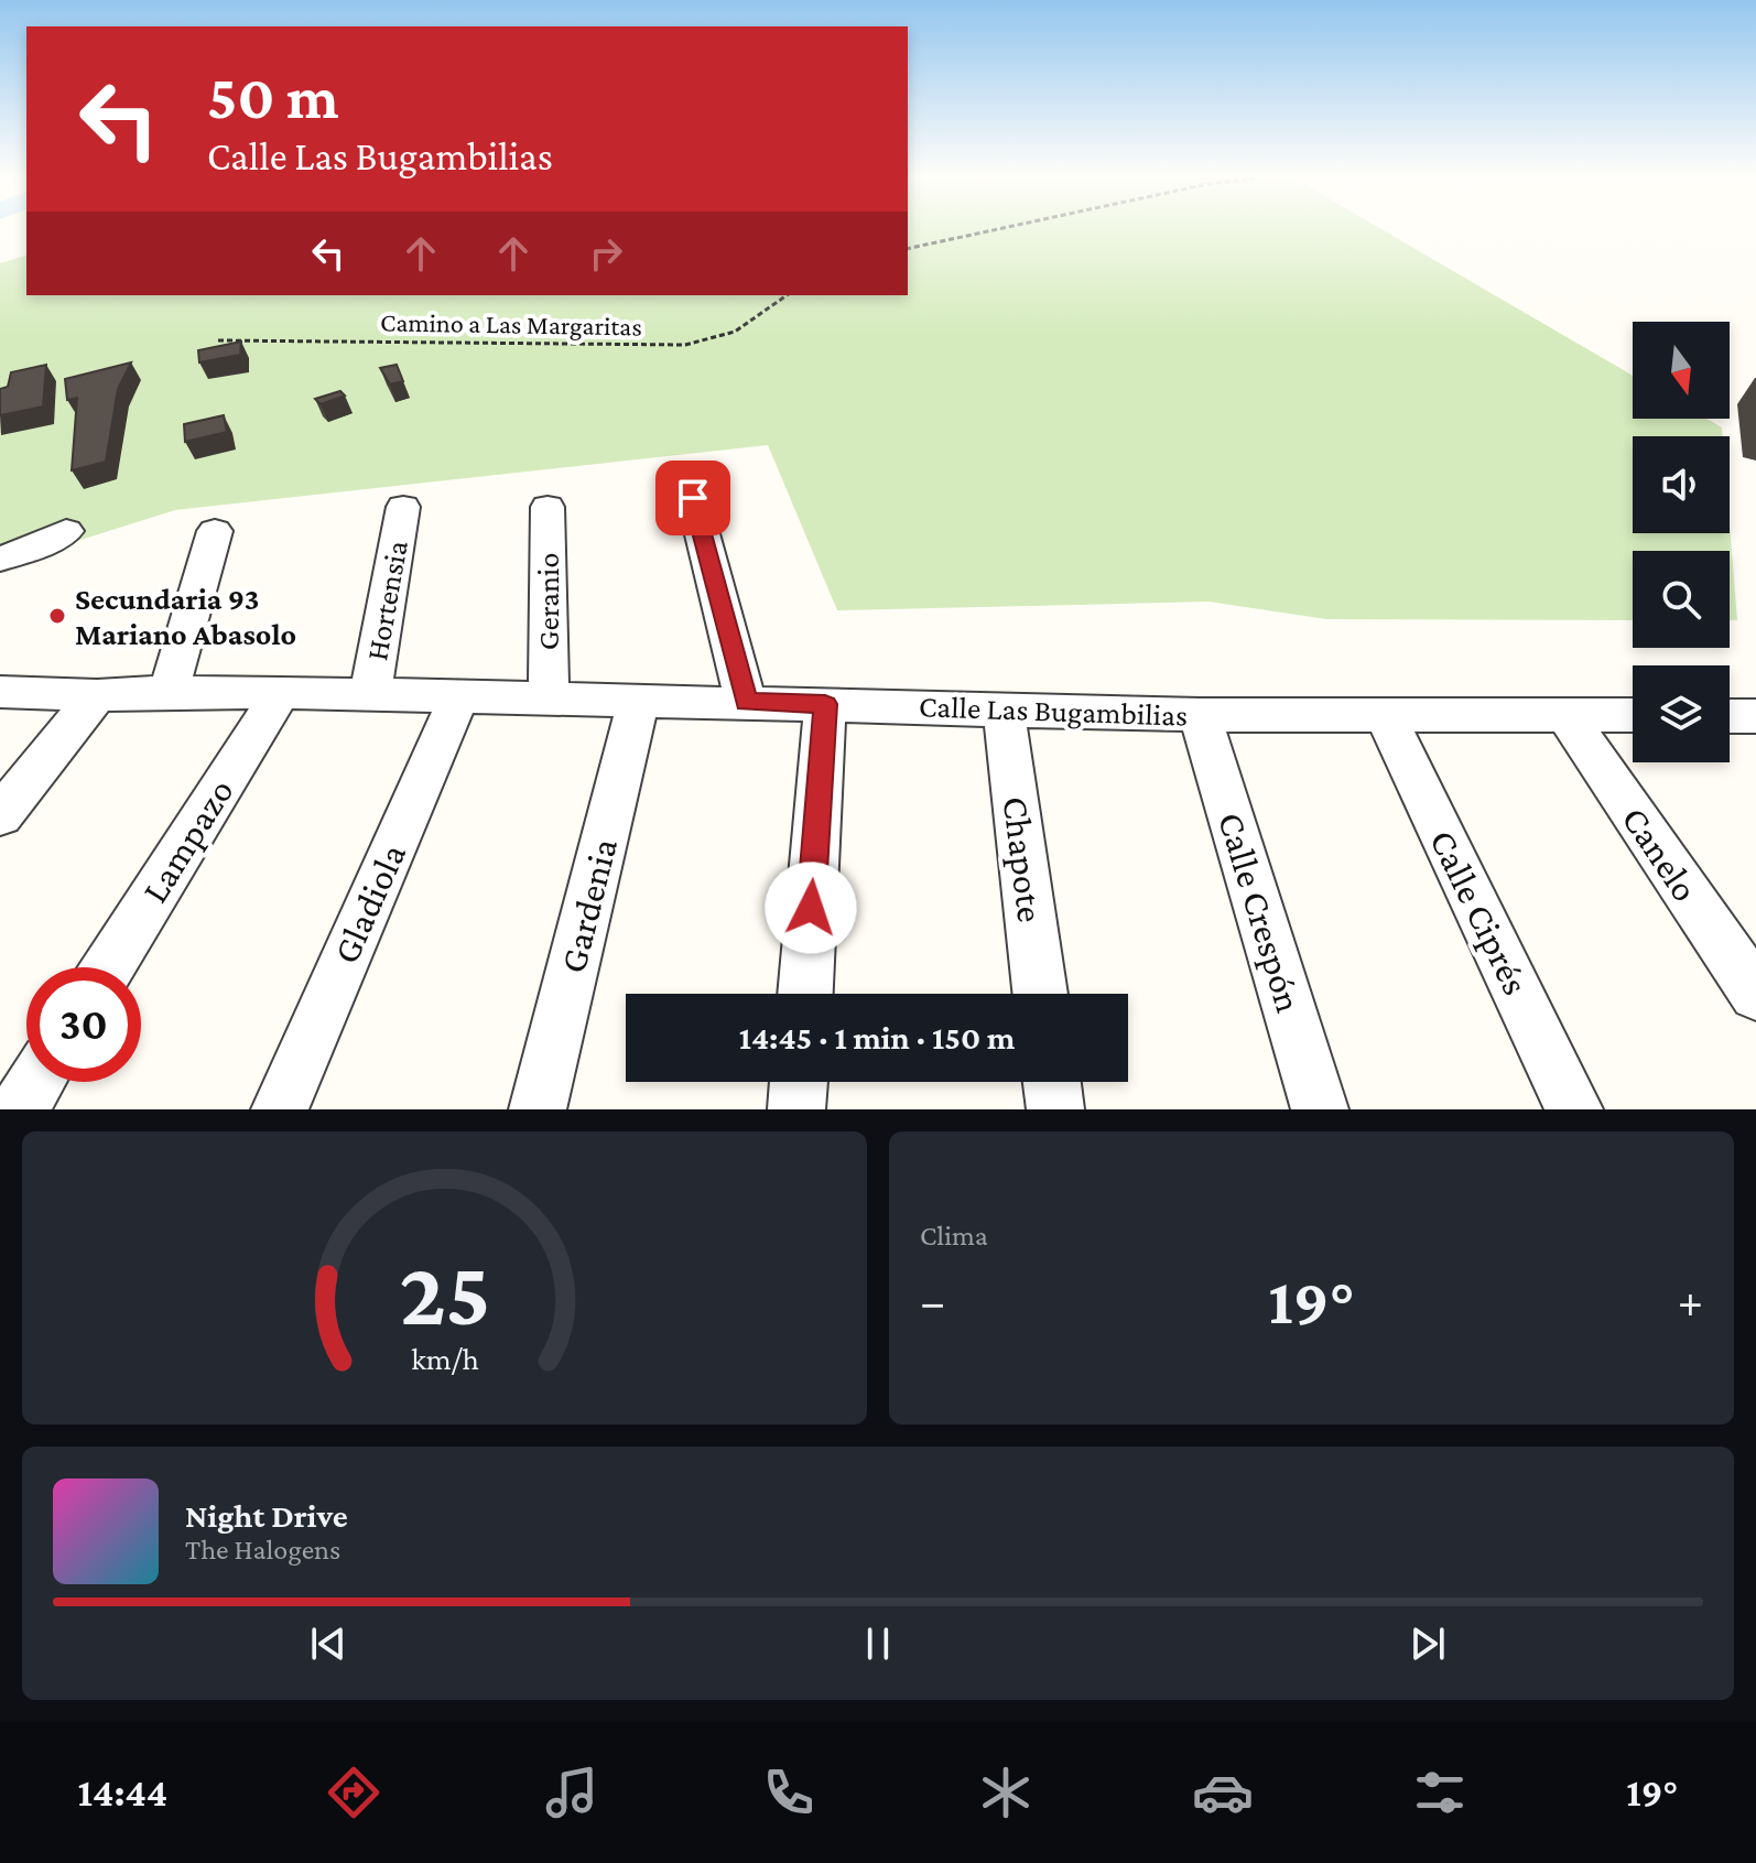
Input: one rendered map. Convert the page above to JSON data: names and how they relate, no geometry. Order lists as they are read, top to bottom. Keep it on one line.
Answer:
{"streets":{"street":["Hortensia","Geranio","Calle Las Bugambilias","Lampazo","Canelo","Chapote","Gladiola","Gardenia","Calle Crespón","Calle Ciprés"],"path":["Camino a Las Margaritas"]},"crossings":[["Hortensia","Calle Las Bugambilias"],["Geranio","Calle Las Bugambilias"],["Calle Las Bugambilias","Lampazo"],["Calle Las Bugambilias","Canelo"],["Calle Las Bugambilias","Chapote"],["Calle Las Bugambilias","Gladiola"],["Calle Las Bugambilias","Gardenia"],["Calle Las Bugambilias","Calle Crespón"],["Calle Las Bugambilias","Calle Ciprés"]],"places":["Secundaria 93 Mariano Abasolo"],"north":"bottom","page":{"turn":["50 m","Calle Las Bugambilias"],"limit":"30","trip":"14:45 · 1 min · 150 m","tile":"Clima","heat":["−","19°","+"],"song":["Night Drive","The Halogens"],"tabs":["14:44","19°"],"gauge":["25","km/h"]}}
